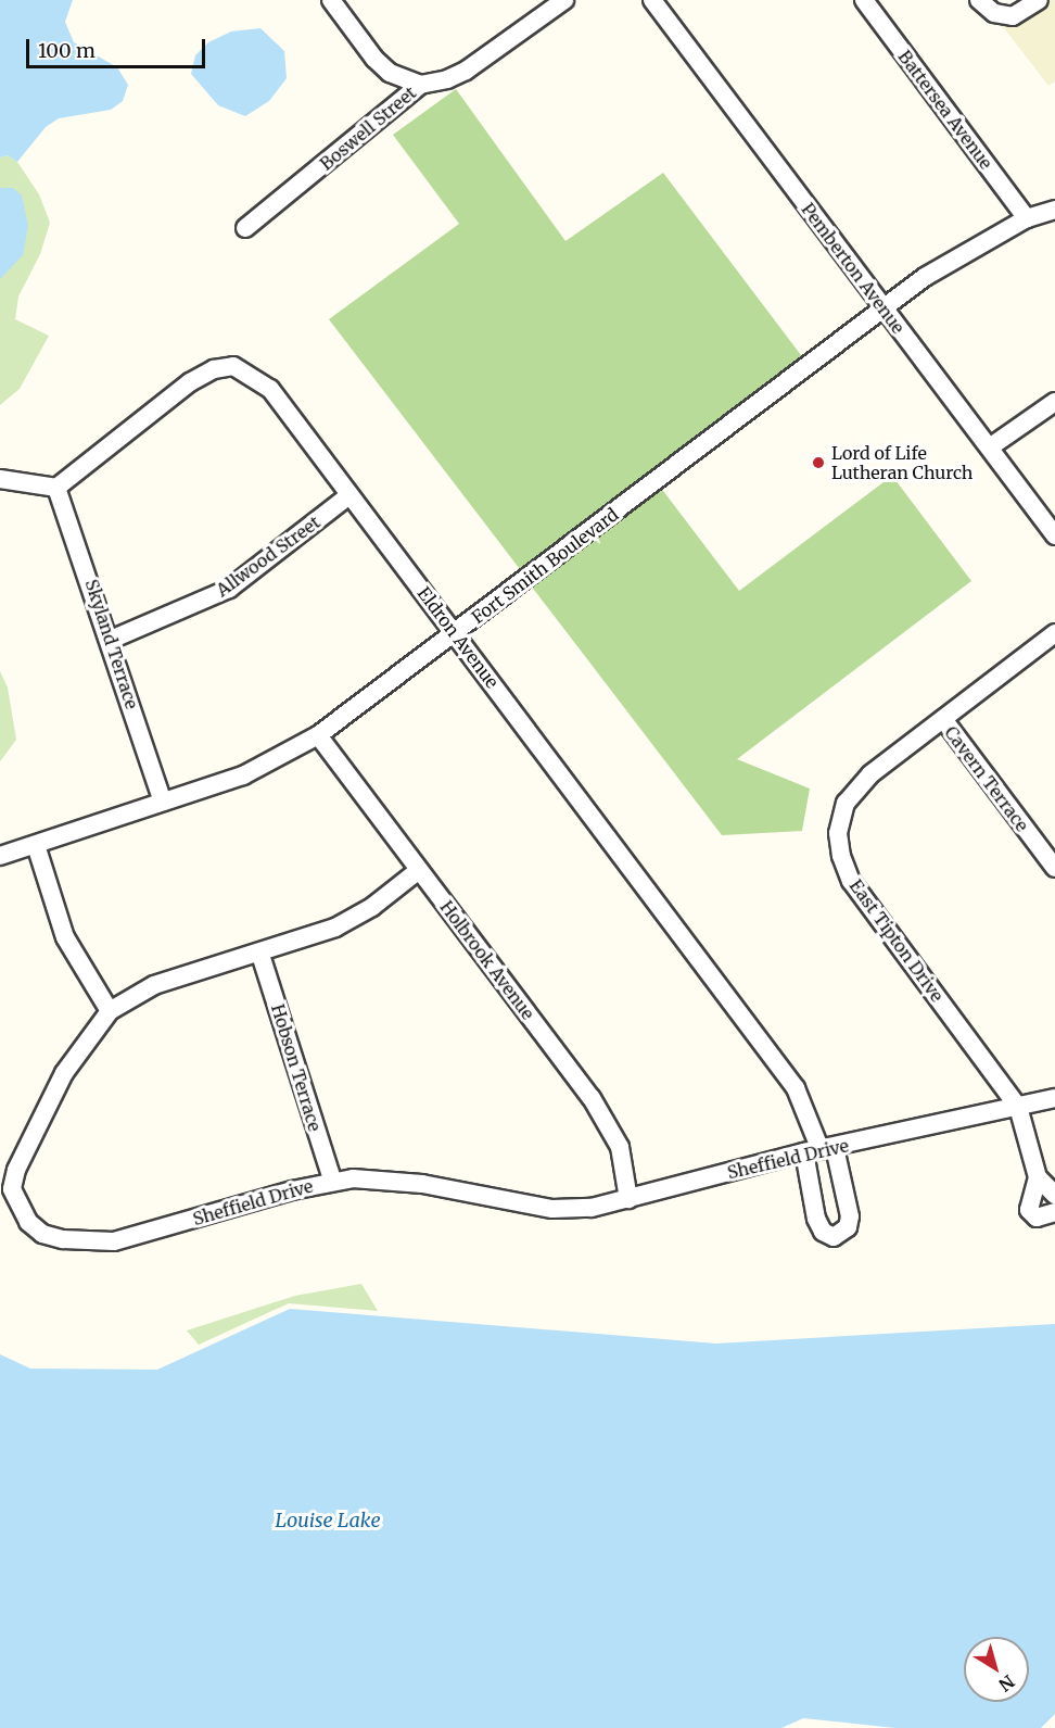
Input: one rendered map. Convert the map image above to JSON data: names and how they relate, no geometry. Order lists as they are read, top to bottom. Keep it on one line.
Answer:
{"streets":{"street":["Battersea Avenue","Boswell Street","Pemberton Avenue","Allwood Street","Fort Smith Boulevard","Eldron Avenue","Skyland Terrace","Cavern Terrace","East Tipton Drive","Holbrook Avenue","Hobson Terrace","Sheffield Drive"]},"crossings":[["Battersea Avenue","Fort Smith Boulevard"],["Pemberton Avenue","Fort Smith Boulevard"],["Allwood Street","Eldron Avenue"],["Allwood Street","Skyland Terrace"],["Fort Smith Boulevard","Eldron Avenue"],["Fort Smith Boulevard","Skyland Terrace"],["Fort Smith Boulevard","Holbrook Avenue"],["Eldron Avenue","Skyland Terrace"],["Eldron Avenue","Sheffield Drive"],["Cavern Terrace","East Tipton Drive"],["East Tipton Drive","Sheffield Drive"],["Holbrook Avenue","Sheffield Drive"],["Hobson Terrace","Sheffield Drive"]],"water":["Louise Lake"],"places":["Lord of Life Lutheran Church"],"scale_bar":"100 m","north":"bottom right"}
